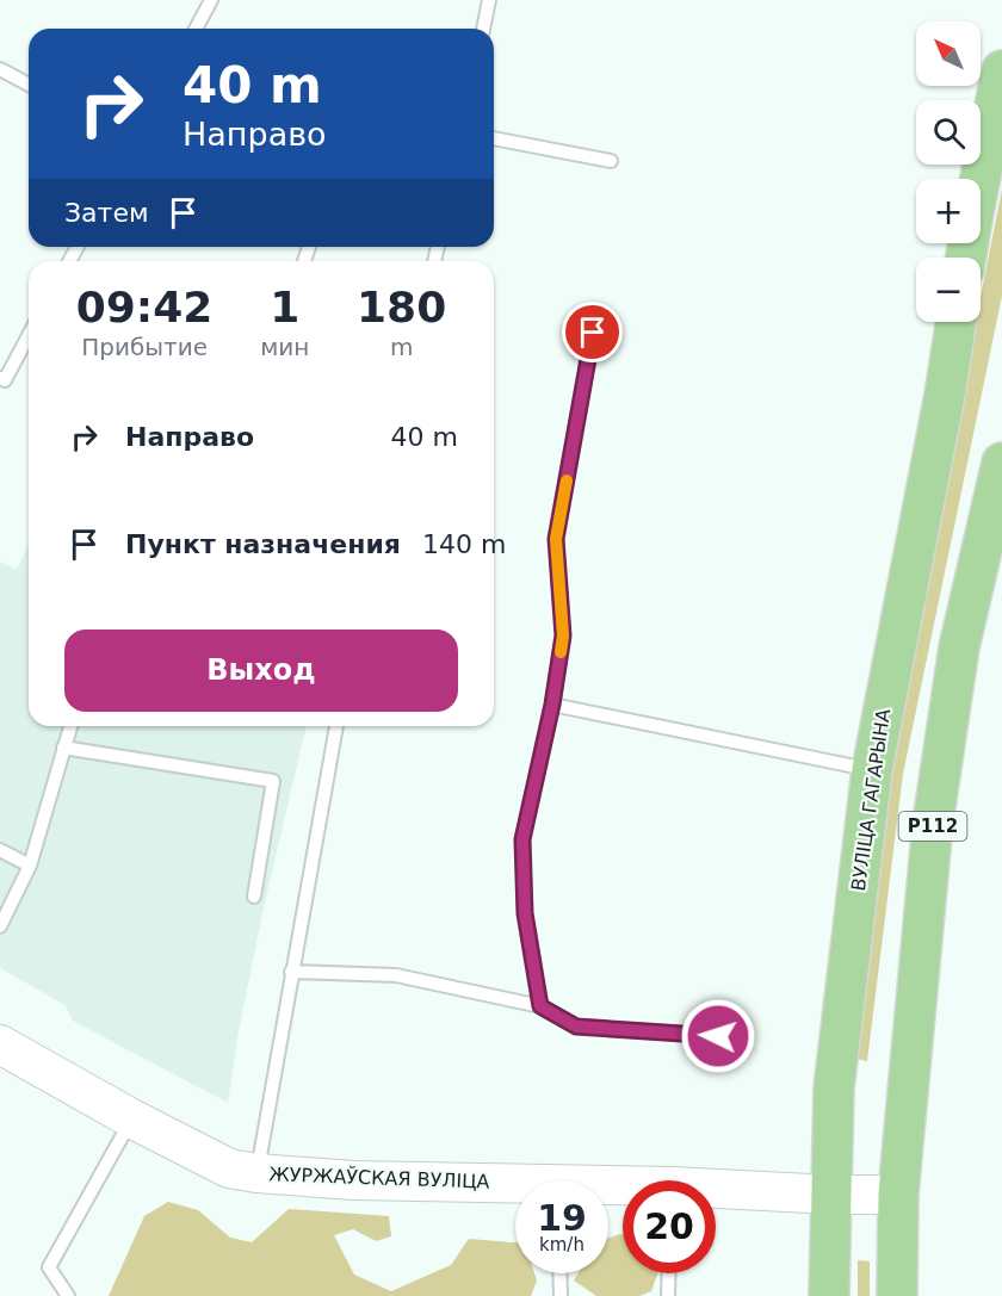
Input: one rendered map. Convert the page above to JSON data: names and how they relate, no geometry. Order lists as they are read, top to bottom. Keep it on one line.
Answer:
{"streets":{"main road":["ВУЛІЦА ГАГАРЫНА","Р112"],"street":["ЖУРЖАЎСКАЯ ВУЛІЦА"]},"crossings":[["ВУЛІЦА ГАГАРЫНА","ЖУРЖАЎСКАЯ ВУЛІЦА"],["Р112","ЖУРЖАЎСКАЯ ВУЛІЦА"]],"north":"top left","page":{"map_buttons":["+","−"],"turn":["40 m","Направо"],"then":"Затем","eta":["09:42","Прибытие","1","мин","180","m"],"list":[{"name":"Направо","value":"40 m"},{"name":"Пункт назначения","value":"140 m"}],"buttons":"Выход","speed":"19 km/h","limit":"20"}}
